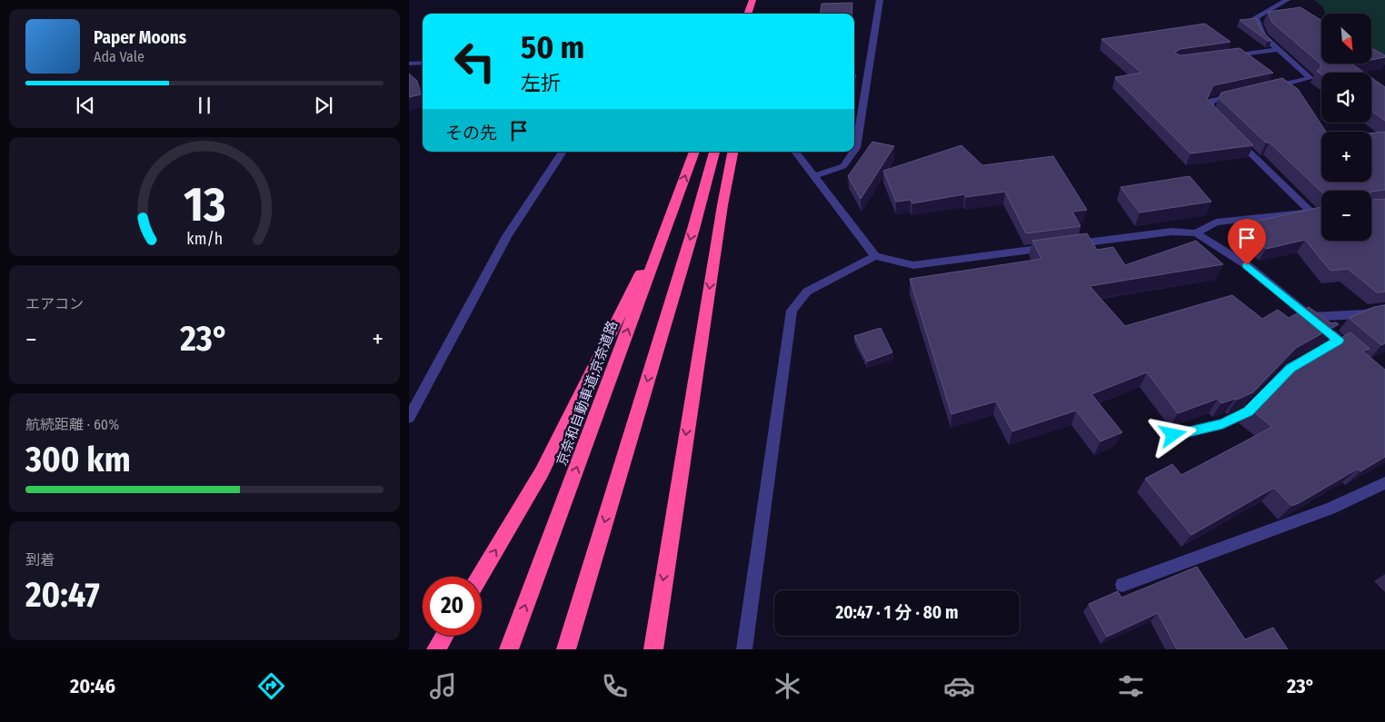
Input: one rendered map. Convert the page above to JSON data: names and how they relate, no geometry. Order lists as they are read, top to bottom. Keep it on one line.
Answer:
{"streets":{"highway":["京奈和自動車道;京奈道路"]},"north":"bottom right","page":{"map_buttons":["+","−"],"turn":["50 m","左折"],"song":["Paper Moons","Ada Vale"],"then":"その先","tile":["エアコン",["航続距離 · 60%","300 km"],["到着","20:47"]],"heat":["−","23°","+"],"limit":"20","trip":"20:47 · 1 分 · 80 m","tabs":["20:46","23°"],"gauge":["13","km/h"]}}
